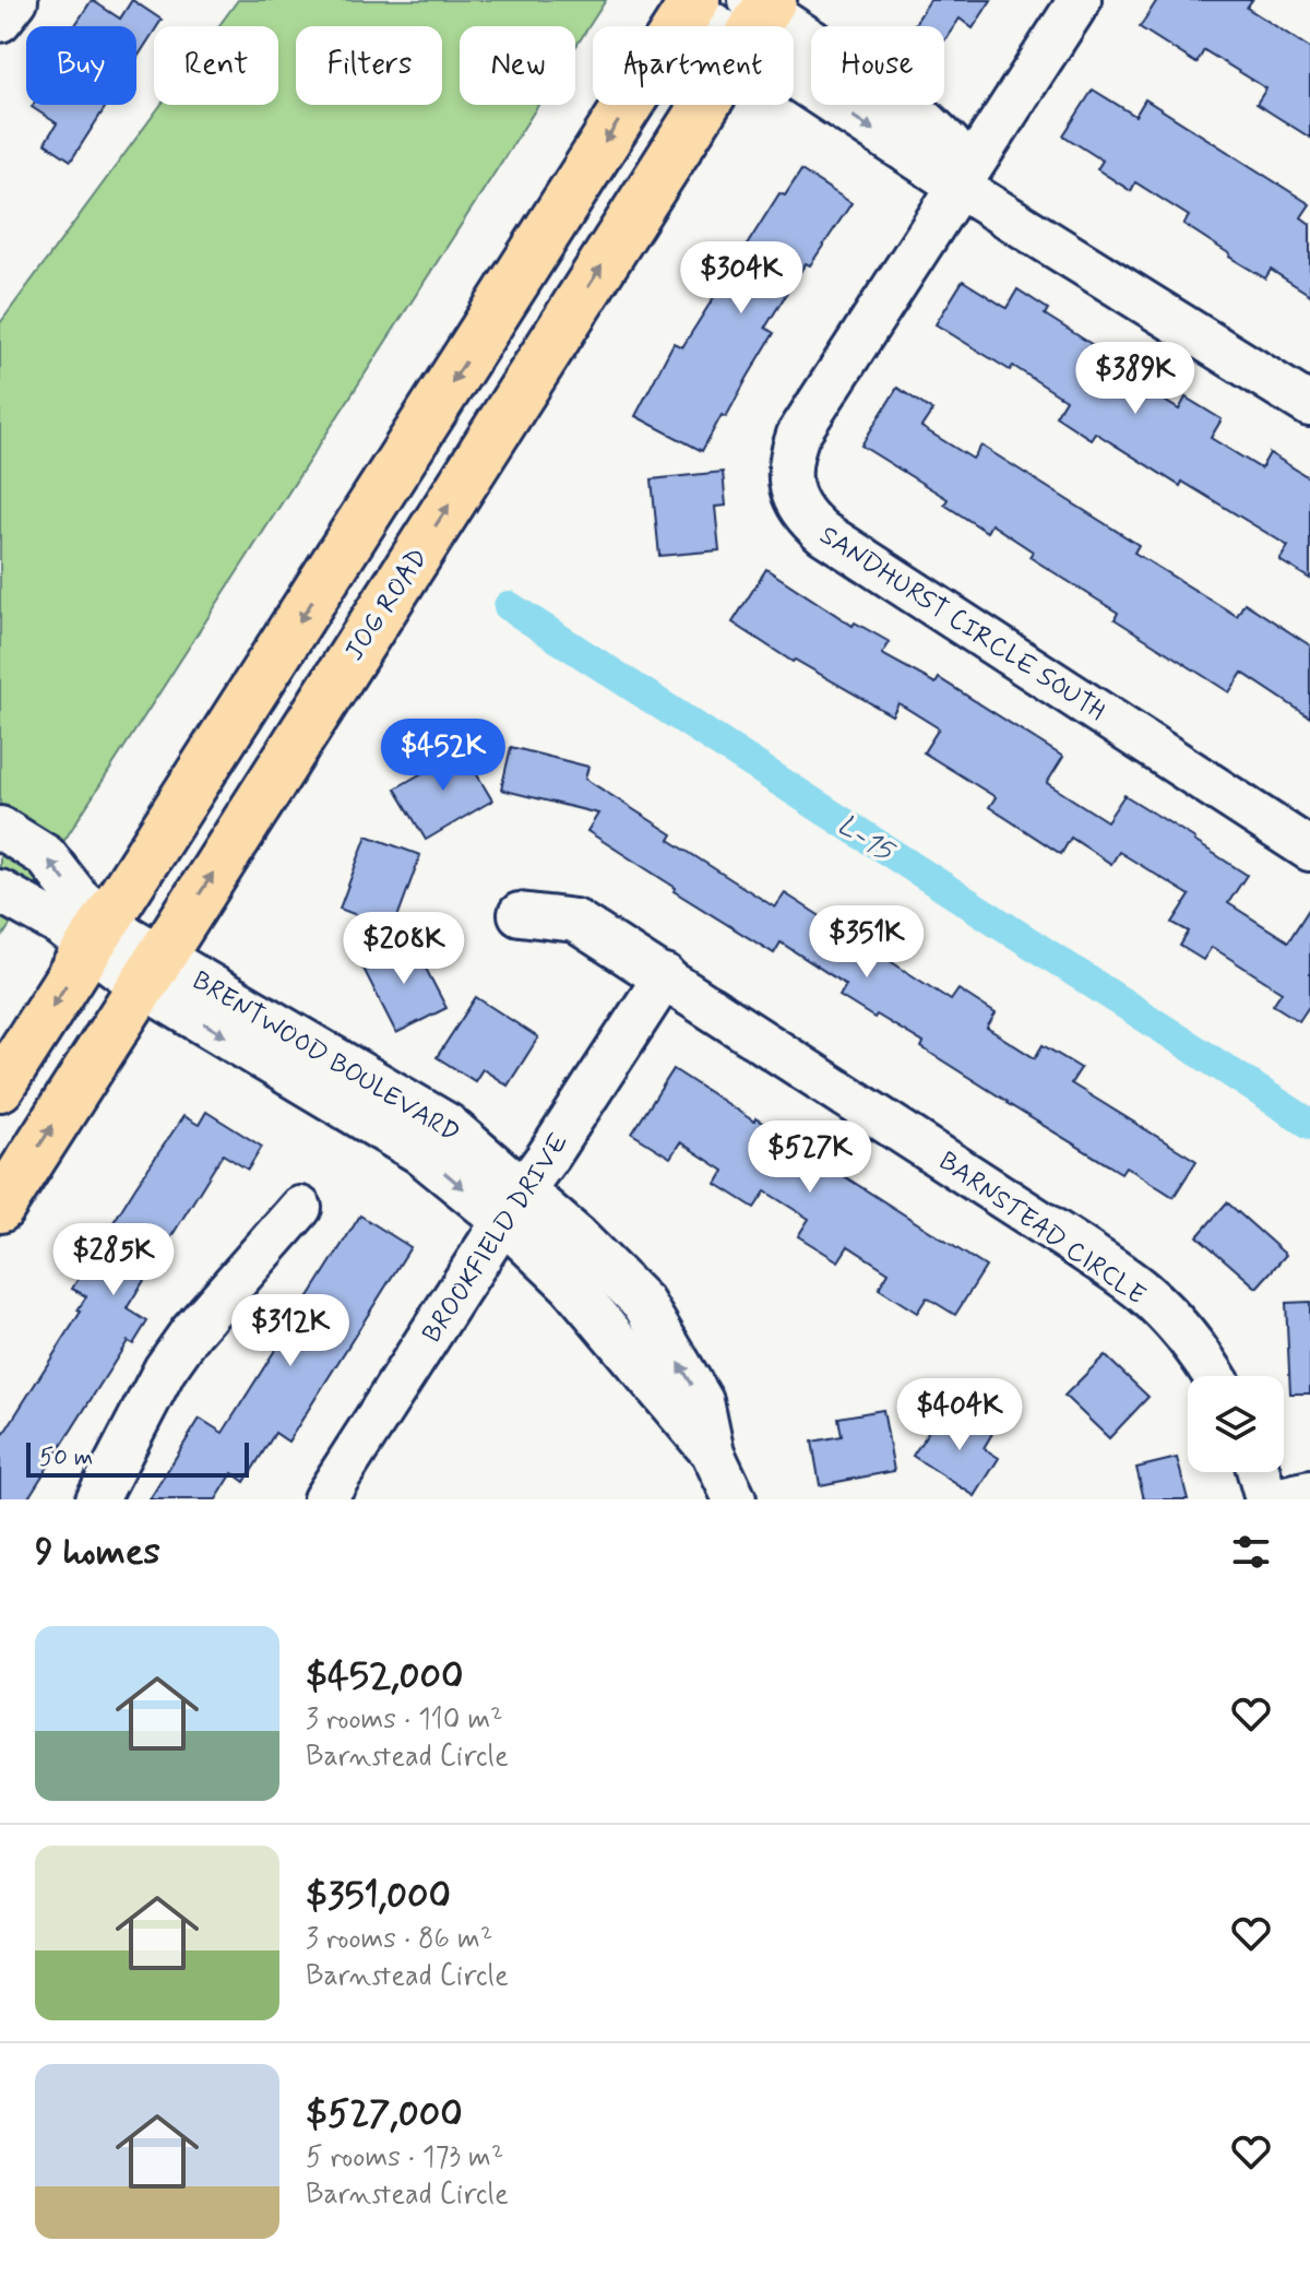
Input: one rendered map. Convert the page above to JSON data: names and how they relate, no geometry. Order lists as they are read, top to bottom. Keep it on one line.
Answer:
{"streets":{"main road":["JOG ROAD"],"street":["SANDHURST CIRCLE SOUTH","BRENTWOOD BOULEVARD","BARNSTEAD CIRCLE","BROOKFIELD DRIVE"]},"crossings":[["JOG ROAD","BRENTWOOD BOULEVARD"],["BRENTWOOD BOULEVARD","BROOKFIELD DRIVE"],["BARNSTEAD CIRCLE","BROOKFIELD DRIVE"]],"water":["L-15"],"scale_bar":"50 m","page":{"chip":["Buy","Rent","Filters","New","Apartment","House"],"price":["$304K","$389K","$452K","$351K","$208K","$527K","$285K","$312K","$404K"],"scale":"50 m","heading":"9 homes","list":[{"name":"$452,000","note":"3 rooms · 110 m² · Barnstead Circle"},{"name":"$351,000","note":"3 rooms · 86 m² · Barnstead Circle"},{"name":"$527,000","note":"5 rooms · 173 m² · Barnstead Circle"}]}}
